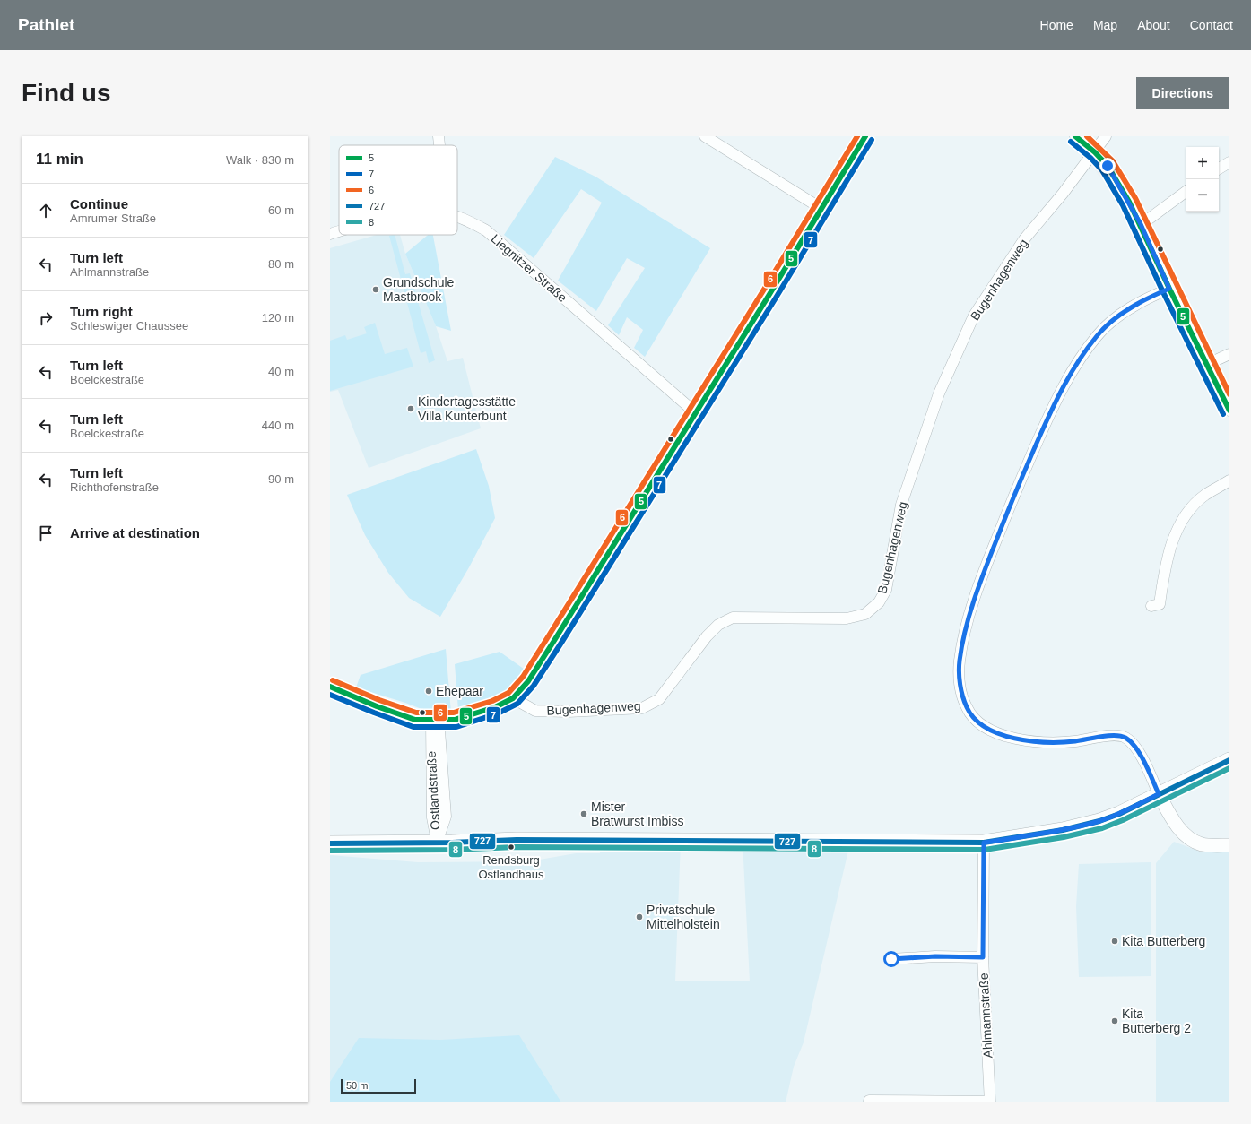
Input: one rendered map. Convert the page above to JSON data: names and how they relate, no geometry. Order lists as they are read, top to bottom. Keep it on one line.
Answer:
{"streets":{"street":["Liegnitzer Straße","Bugenhagenweg","Ostlandstraße","Ahlmannstraße"]},"places":["Grundschule Mastbrook","Kindertagesstätte Villa Kunterbunt","Ehepaar","Mister Bratwurst Imbiss","Rendsburg Ostlandhaus","Privatschule Mittelholstein","Kita Butterberg","Kita Butterberg 2"],"lines":["transit line 5","transit line 6","transit line 7","transit line 727","transit line 8"],"legend":["5","7","6","727","8"],"scale_bar":"50 m","page":{"header":"Pathlet","nav":["Home","Map","About","Contact"],"buttons":"Directions","title":"Find us","heading":["11 min","Walk · 830 m"],"map_buttons":["+","−"],"list":[["Continue","Amrumer Straße","60 m"],["Turn left","Ahlmannstraße","80 m"],["Turn right","Schleswiger Chaussee","120 m"],["Turn left","Boelckestraße","40 m"],["Turn left","Boelckestraße","440 m"],["Turn left","Richthofenstraße","90 m"],"Arrive at destination"],"scale":"50 m"}}
